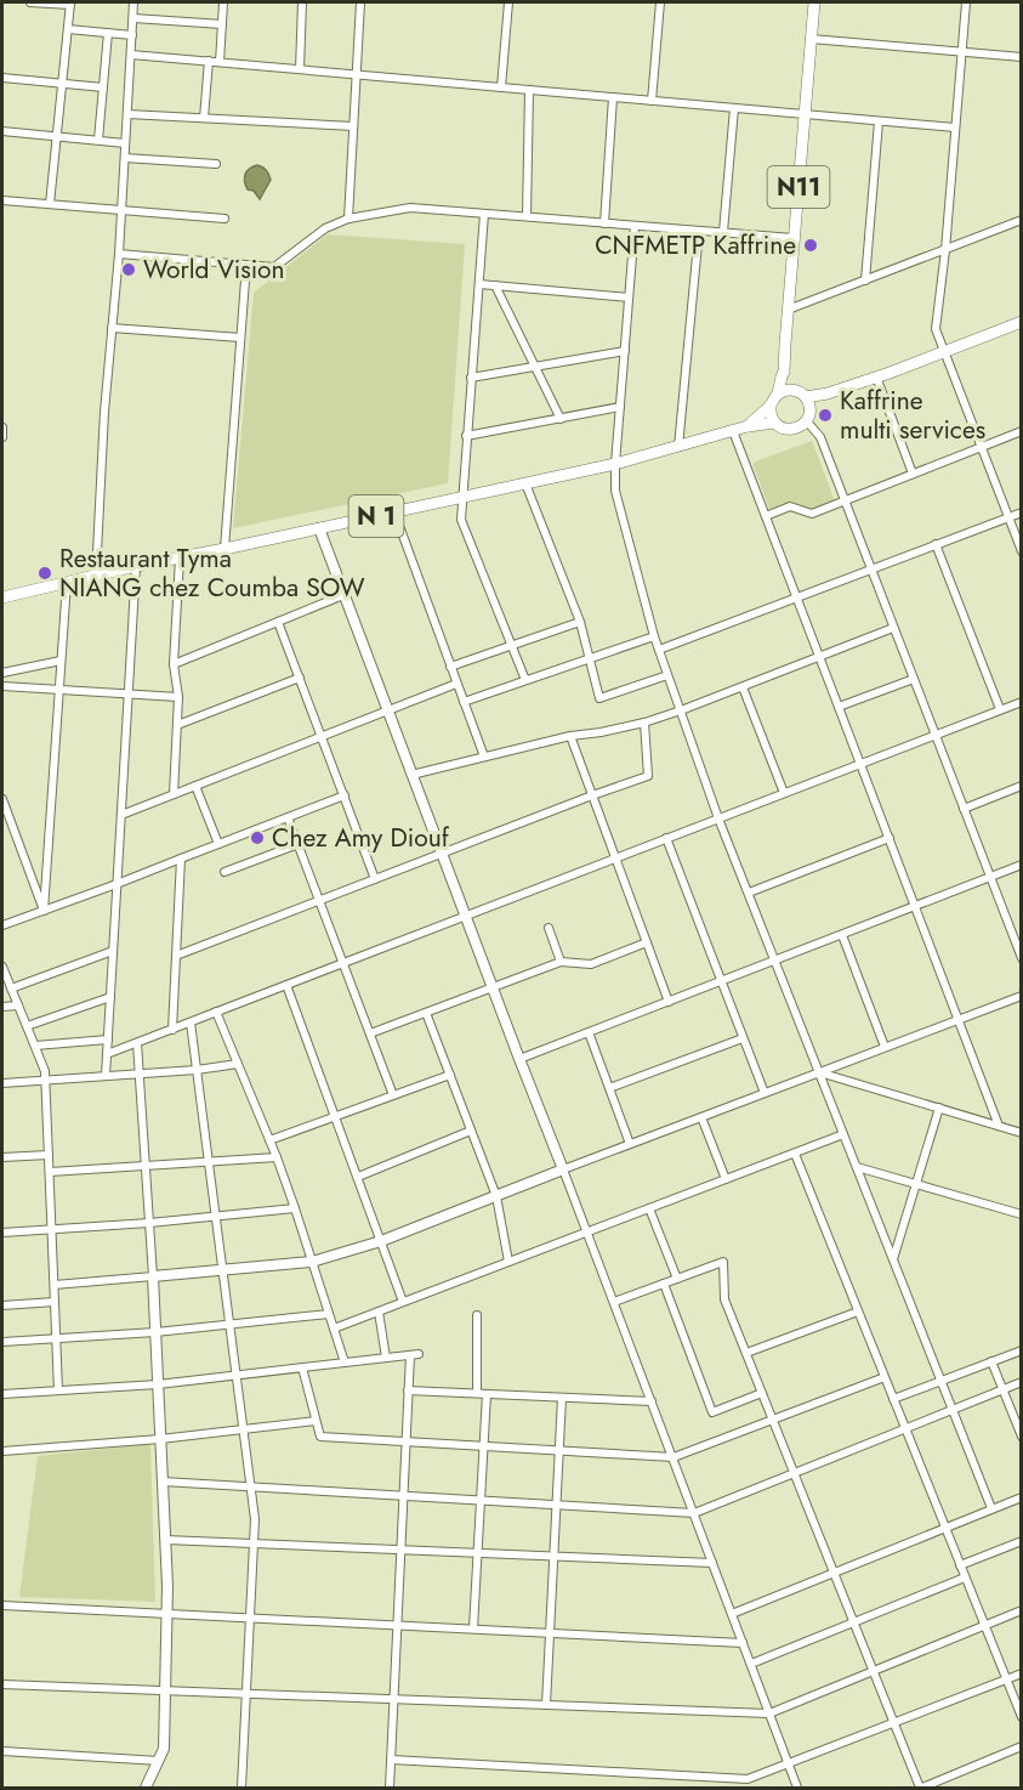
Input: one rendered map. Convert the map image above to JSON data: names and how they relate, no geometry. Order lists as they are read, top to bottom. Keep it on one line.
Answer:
{"streets":{"main road":["N11","N 1"]},"places":["CNFMETP Kaffrine","World Vision","Kaffrine multi services","Restaurant Tyma NIANG chez Coumba SOW","Chez Amy Diouf"]}
